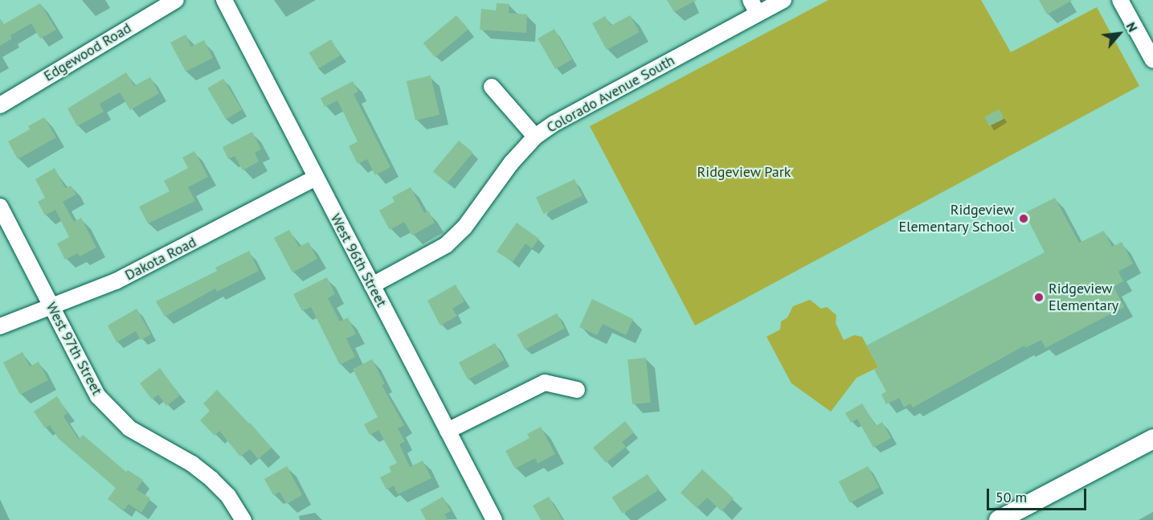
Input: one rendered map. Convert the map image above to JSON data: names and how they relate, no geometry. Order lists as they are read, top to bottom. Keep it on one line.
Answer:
{"streets":{"street":["Edgewood Road","Colorado Avenue South","Dakota Road","West 96th Street","West 97th Street"]},"crossings":[["Colorado Avenue South","West 96th Street"],["Dakota Road","West 96th Street"],["Dakota Road","West 97th Street"]],"parks":["Ridgeview Park"],"places":["Ridgeview Elementary School","Ridgeview Elementary"],"scale_bar":"50 m","north":"top right"}
